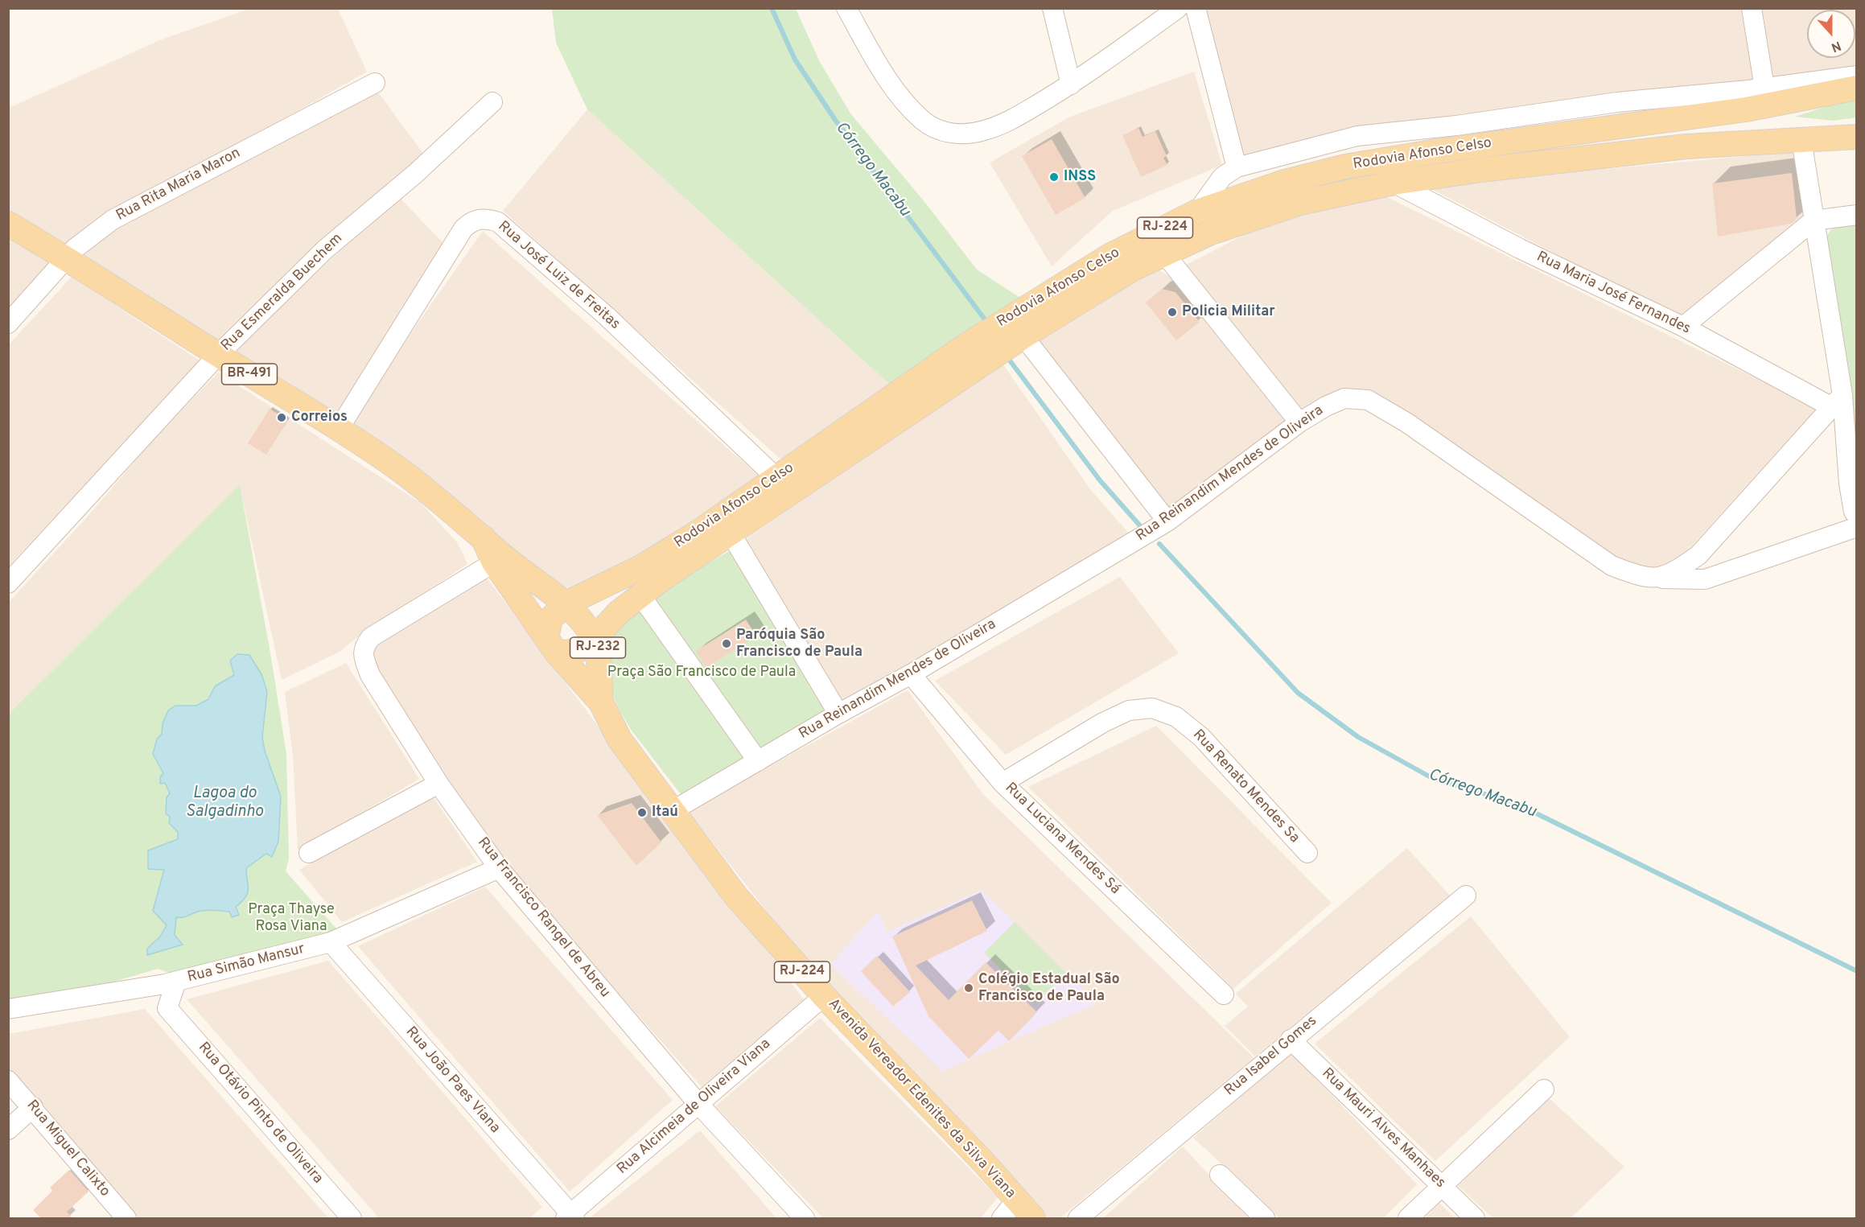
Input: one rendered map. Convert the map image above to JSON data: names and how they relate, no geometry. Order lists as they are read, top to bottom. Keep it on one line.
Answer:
{"streets":{"main road":["Rodovia Afonso Celso","RJ-224","BR-491","RJ-232","Avenida Vereador Edenites da Silva Viana"],"street":["Rua Rita Maria Maron","Rua José Luiz de Freitas","Rua Esmeralda Buechem","Rua Maria José Fernandes","Rua Reinandim Mendes de Oliveira","Rua Renato Mendes Sa","Rua Luciana Mendes Sá","Rua Francisco Rangel de Abreu","Rua Simão Mansur","Rua Isabel Gomes","Rua João Paes Viana","Rua Alcimeia de Oliveira Viana","Rua Otávio Pinto de Oliveira","Rua Mauri Alves Manhaes","Rua Miguel Calixto"]},"crossings":[["Rodovia Afonso Celso","Rua José Luiz de Freitas"],["Rodovia Afonso Celso","Rua Maria José Fernandes"],["Rodovia Afonso Celso","Avenida Vereador Edenites da Silva Viana"],["Rua Rita Maria Maron","Avenida Vereador Edenites da Silva Viana"],["Rua José Luiz de Freitas","Avenida Vereador Edenites da Silva Viana"],["Rua Esmeralda Buechem","Avenida Vereador Edenites da Silva Viana"],["Rua Maria José Fernandes","Rua Reinandim Mendes de Oliveira"],["Rua Reinandim Mendes de Oliveira","Rua Luciana Mendes Sá"],["Rua Reinandim Mendes de Oliveira","Avenida Vereador Edenites da Silva Viana"],["Rua Renato Mendes Sa","Rua Luciana Mendes Sá"],["Rua Francisco Rangel de Abreu","Rua Simão Mansur"],["Rua Francisco Rangel de Abreu","Avenida Vereador Edenites da Silva Viana"],["Rua Francisco Rangel de Abreu","Rua Alcimeia de Oliveira Viana"],["Rua Simão Mansur","Rua João Paes Viana"],["Rua Simão Mansur","Rua Otávio Pinto de Oliveira"],["Rua Isabel Gomes","Rua Mauri Alves Manhaes"],["Rua João Paes Viana","Rua Alcimeia de Oliveira Viana"],["Avenida Vereador Edenites da Silva Viana","Rua Alcimeia de Oliveira Viana"]],"water":["Córrego Macabu","Lagoa do Salgadinho"],"parks":["Praça São Francisco de Paula","Praça Thayse Rosa Viana"],"places":["INSS","Policia Militar","Correios","Paróquia São Francisco de Paula","Itaú","Colégio Estadual São Francisco de Paula"],"north":"bottom"}
